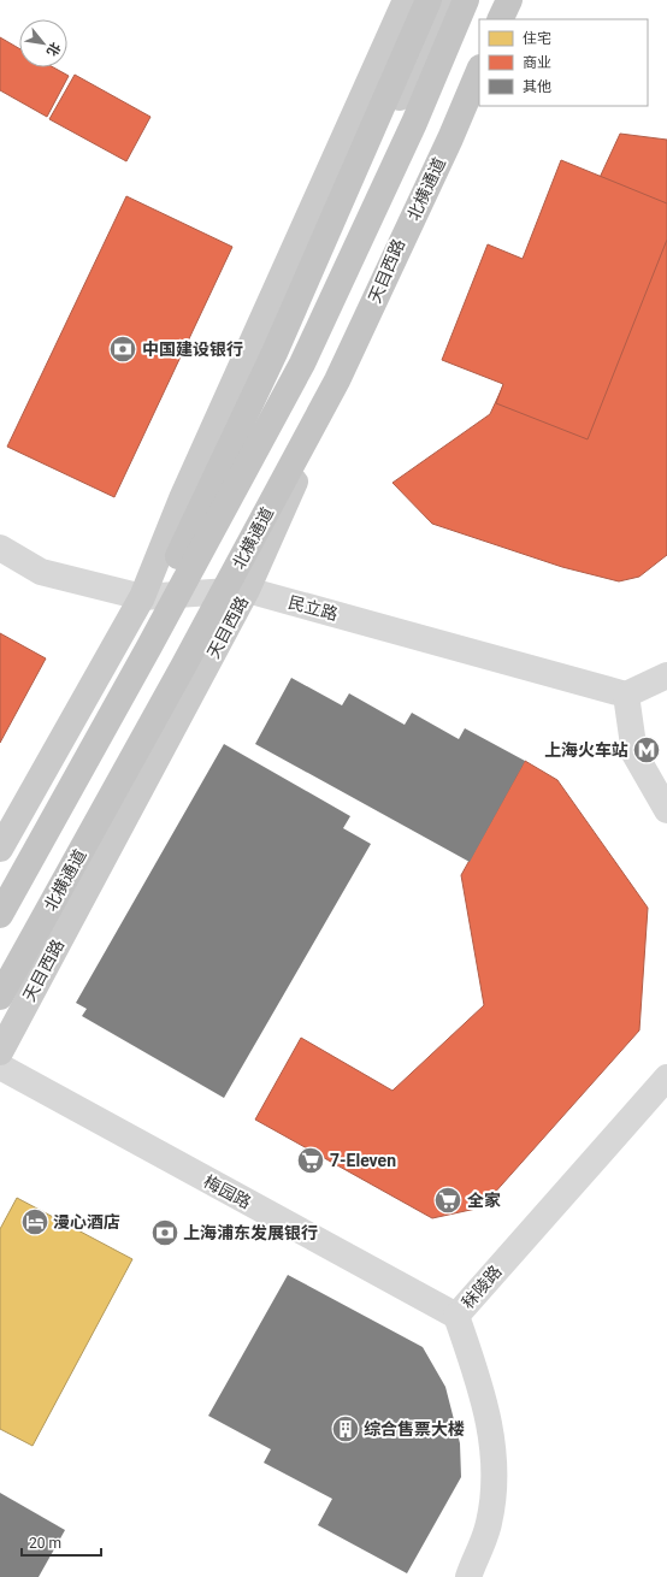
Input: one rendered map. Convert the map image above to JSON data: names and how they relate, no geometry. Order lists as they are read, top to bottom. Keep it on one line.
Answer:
{"streets":{"highway":["北横通道"],"main road":["天目西路"],"street":["民立路","梅园路","秣陵路"]},"crossings":[["天目西路","民立路"],["梅园路","秣陵路"]],"places":{"bank":["中国建设银行","上海浦东发展银行"],"metro station":["上海火车站"],"supermarket":["7-Eleven","全家"],"hotel":["漫心酒店"],"building":["综合售票大楼"]},"legend":["住宅","商业","其他"],"scale_bar":"20 m","north":"bottom right"}
